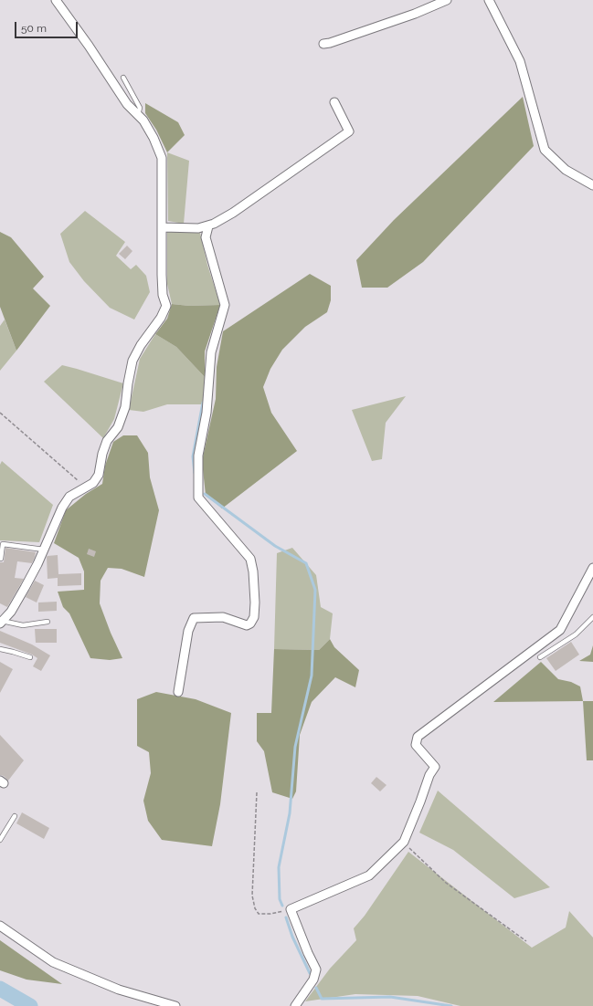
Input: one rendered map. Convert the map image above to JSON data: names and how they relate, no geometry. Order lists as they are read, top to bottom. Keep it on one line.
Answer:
{"scale_bar":"50 m"}
